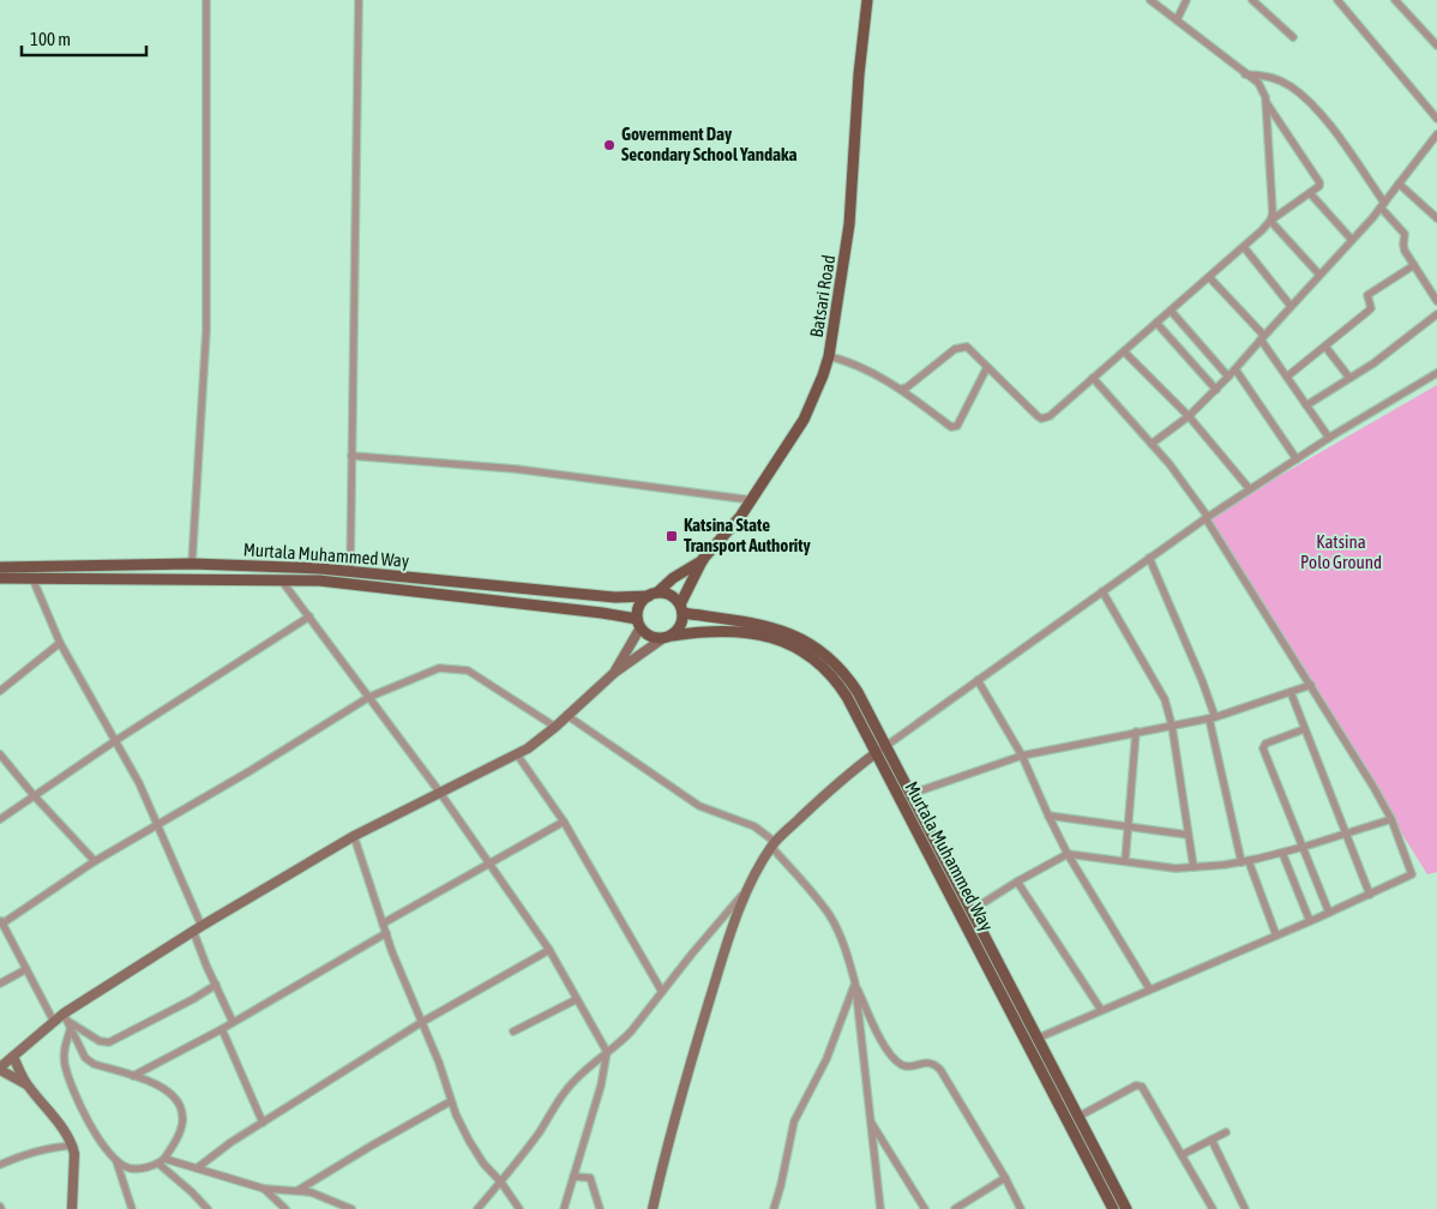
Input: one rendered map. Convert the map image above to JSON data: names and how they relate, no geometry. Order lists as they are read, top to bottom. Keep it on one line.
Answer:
{"streets":{"main road":["Batsari Road","Murtala Muhammed Way"]},"parks":["Katsina Polo Ground"],"places":{"other":["Government Day Secondary School Yandaka"],"transit":["Katsina State Transport Authority"]},"scale_bar":"100 m"}
